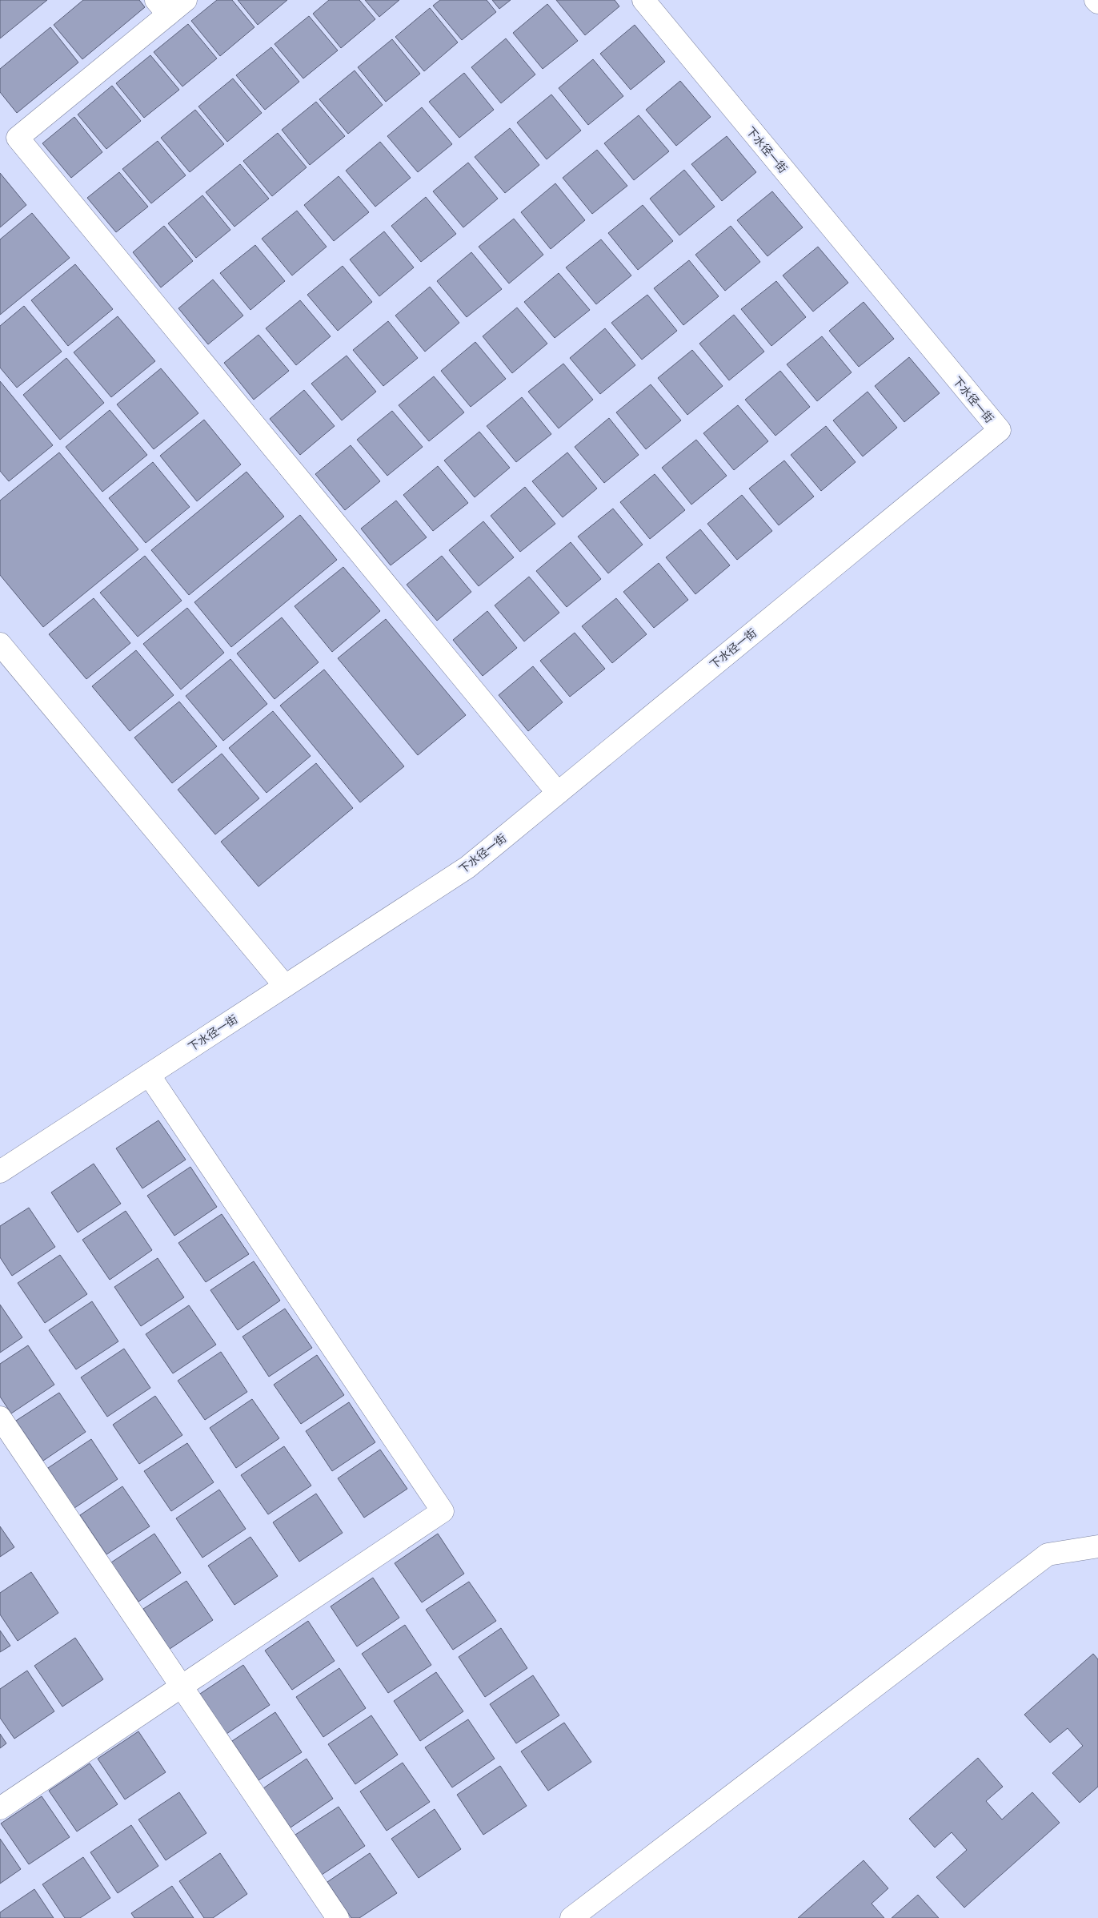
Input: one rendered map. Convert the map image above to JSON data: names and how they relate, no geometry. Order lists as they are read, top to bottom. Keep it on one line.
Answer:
{"streets":{"street":["下水径一街"]}}
